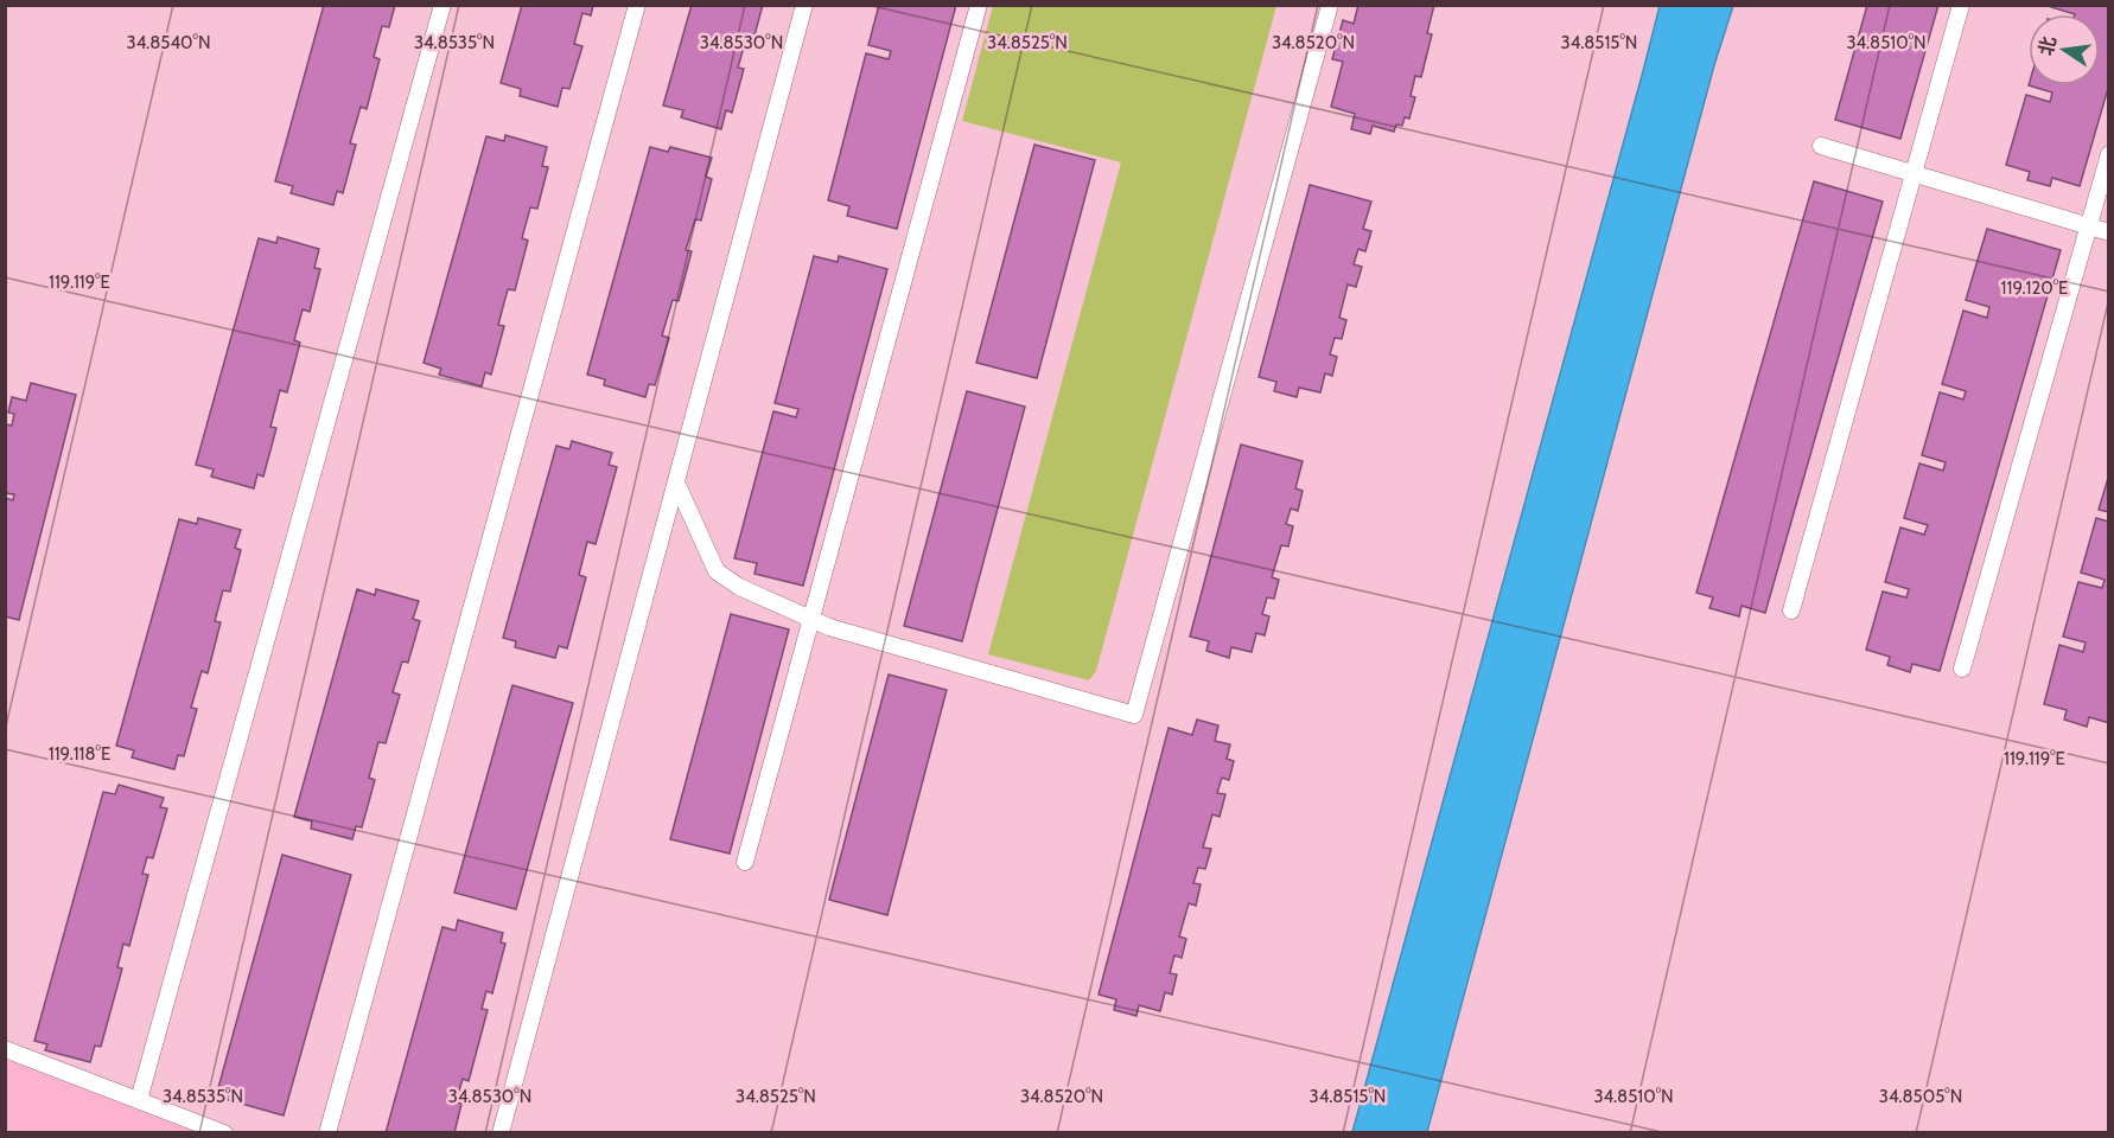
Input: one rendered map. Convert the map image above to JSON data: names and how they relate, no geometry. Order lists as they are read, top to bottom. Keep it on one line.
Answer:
{"north":"left","coordinates":["34.8540°N","34.8535°N","34.8530°N","34.8525°N","34.8520°N","34.8515°N","34.8510°N","119.119°E","119.120°E","119.118°E","34.8505°N"]}
